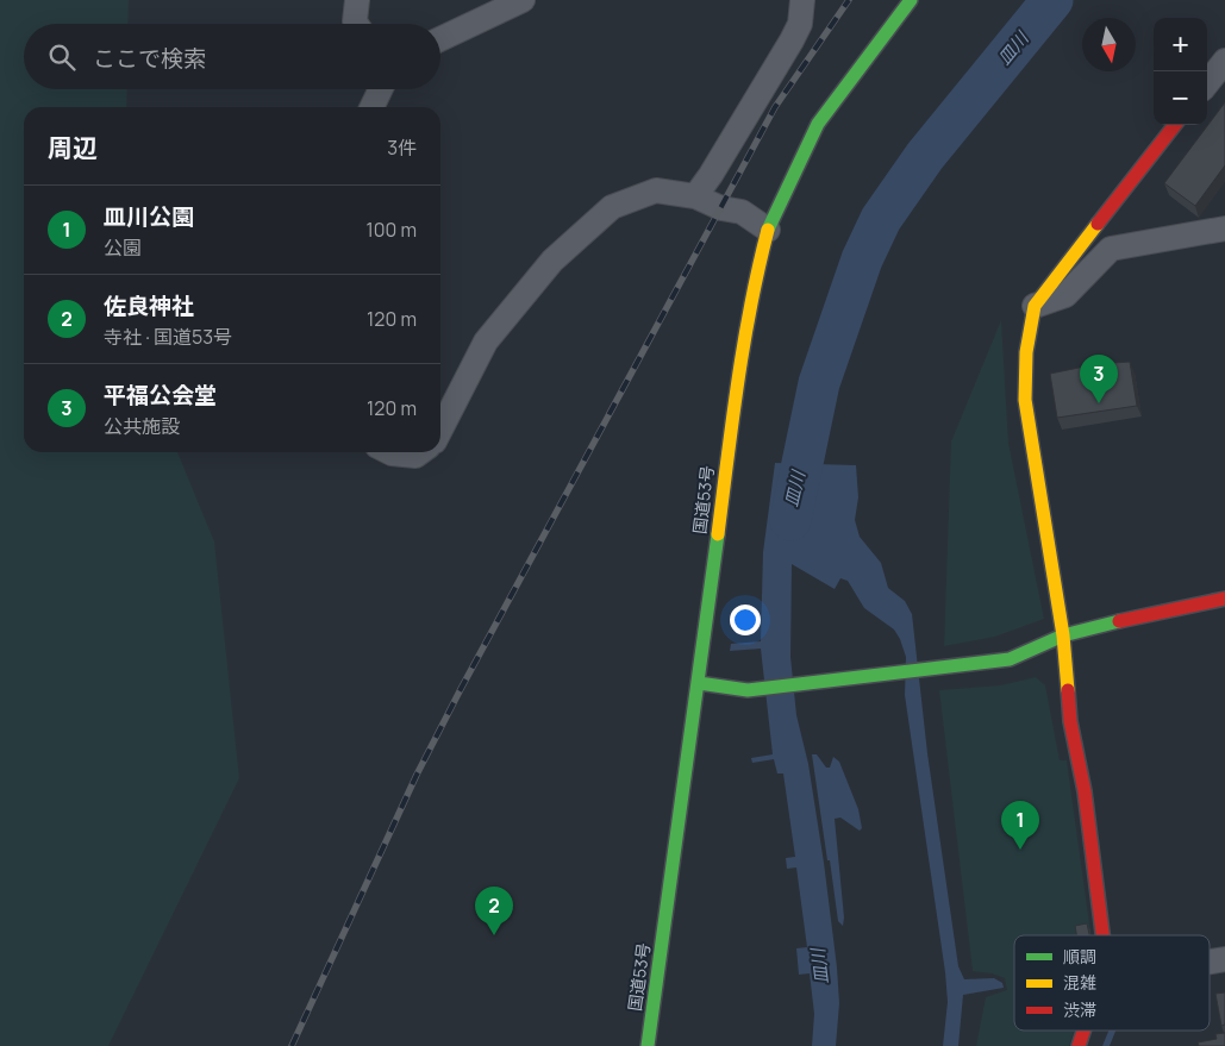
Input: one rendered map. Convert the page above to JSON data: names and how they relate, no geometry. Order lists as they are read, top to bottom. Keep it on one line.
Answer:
{"streets":{"main road":["国道53号"]},"water":["皿川"],"legend":["順調","混雑","渋滞"],"north":"bottom","page":{"map_buttons":["+","−"],"search":"ここで検索","heading":["周辺","3件"],"list":[{"mark":"1","name":"皿川公園","note":"公園","value":"100 m"},{"mark":"2","name":"佐良神社","note":"寺社 · 国道53号","value":"120 m"},{"mark":"3","name":"平福公会堂","note":"公共施設","value":"120 m"}],"pins":["3","1","2"]}}
